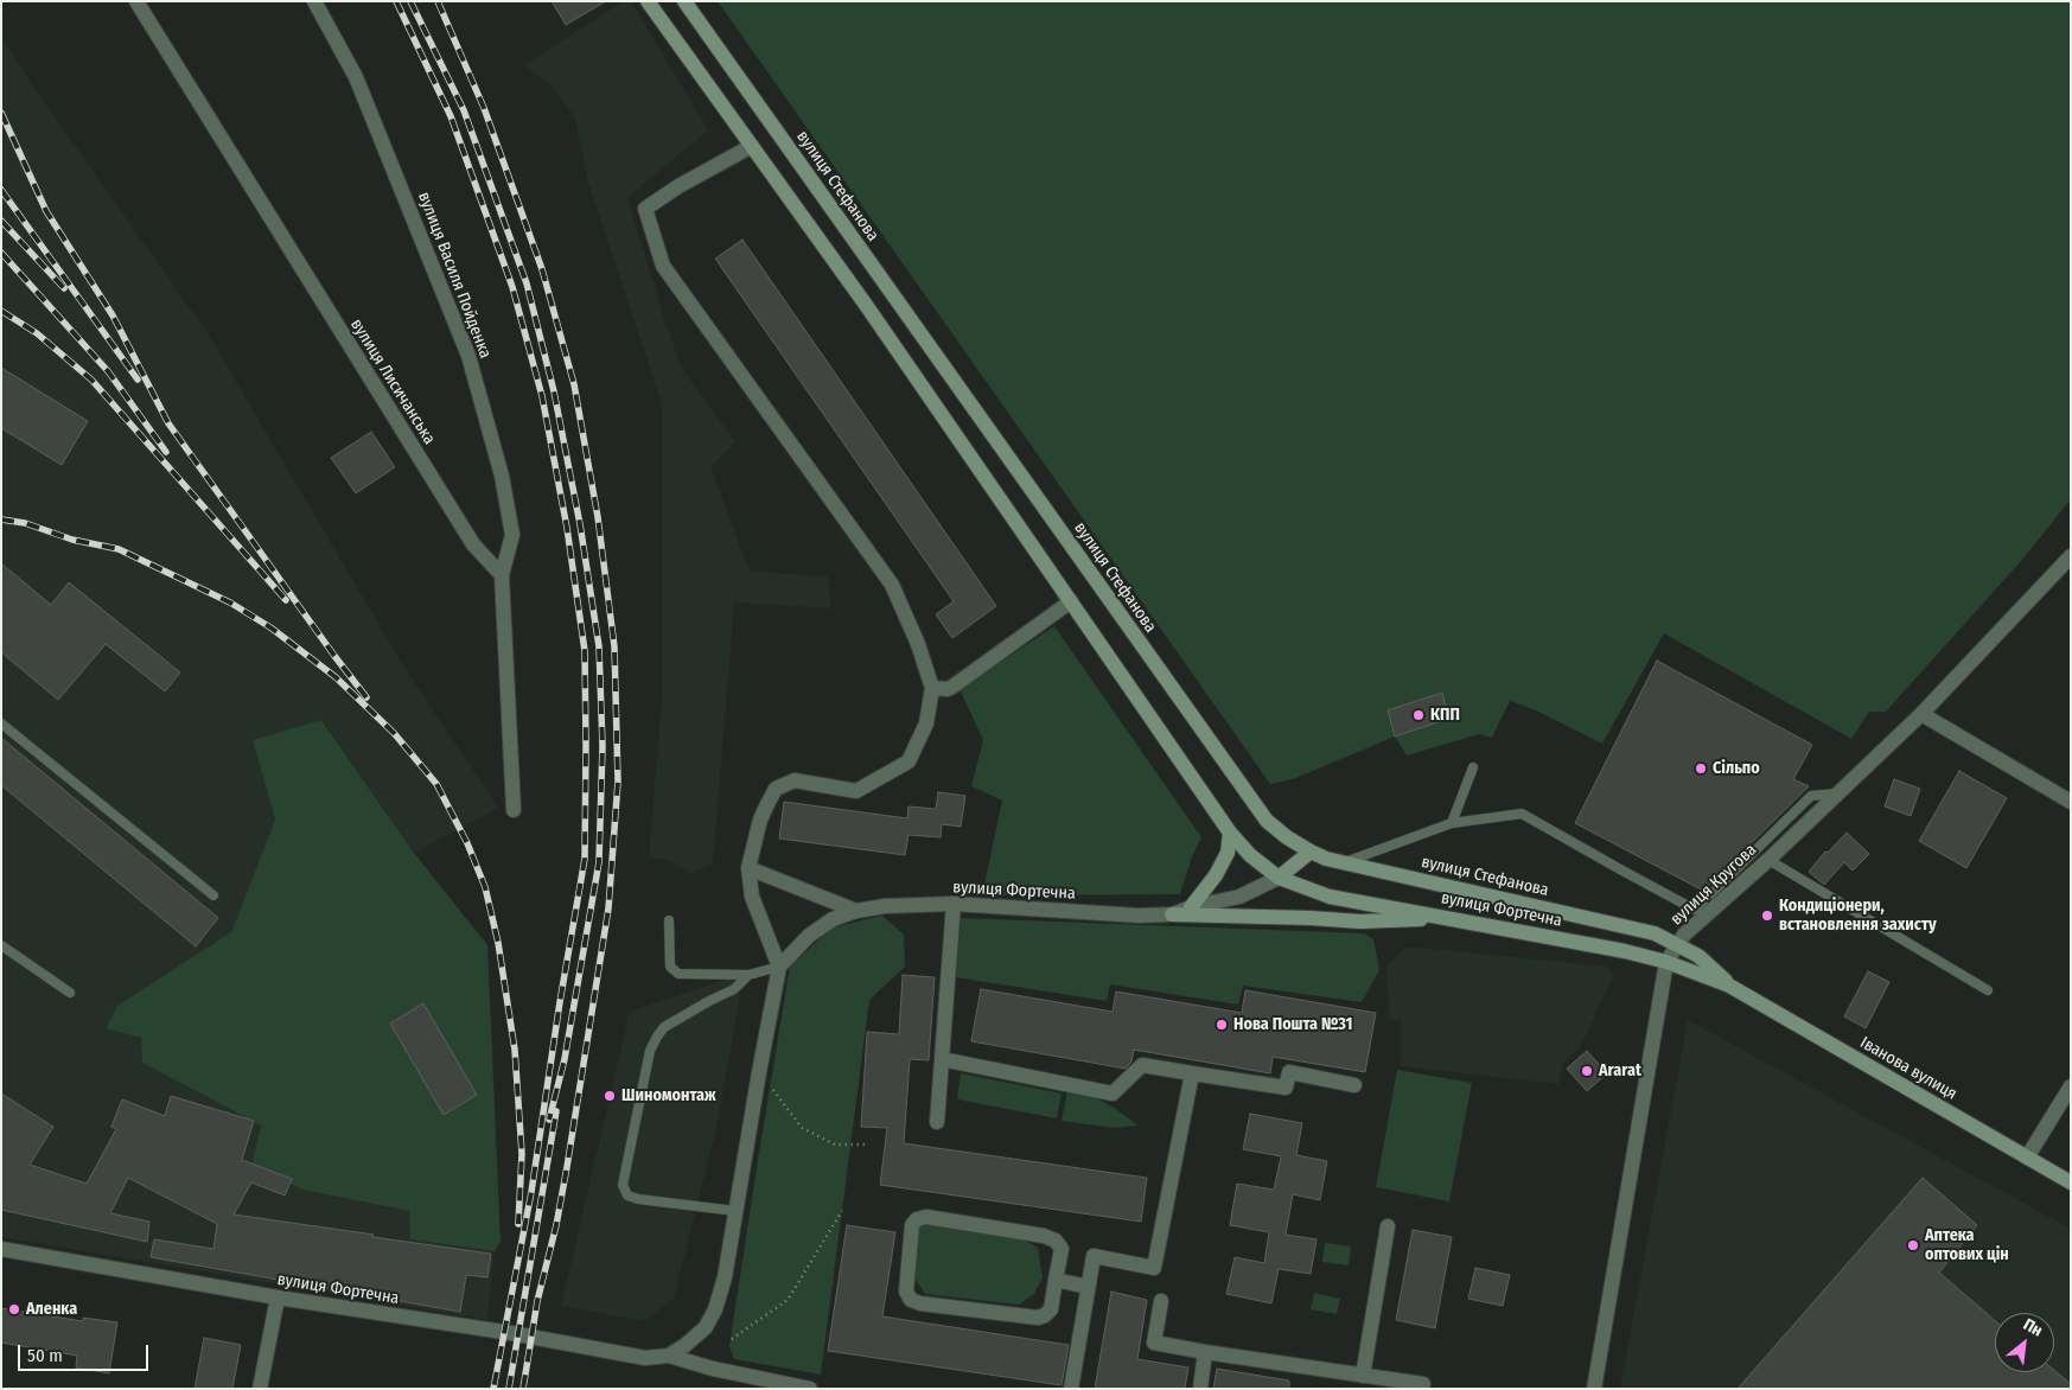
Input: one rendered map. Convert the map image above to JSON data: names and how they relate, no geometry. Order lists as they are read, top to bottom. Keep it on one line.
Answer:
{"streets":{"main road":["вулиця Стефанова","вулиця Фортечна","Іванова вулиця"],"street":["вулиця Василя Пойденка","вулиця Лисичанська","вулиця Кругова"]},"crossings":[["вулиця Стефанова","вулиця Кругова"],["вулиця Стефанова","Іванова вулиця"],["вулиця Василя Пойденка","вулиця Лисичанська"],["вулиця Кругова","вулиця Фортечна"],["вулиця Кругова","Іванова вулиця"],["вулиця Фортечна","Іванова вулиця"]],"places":["КПП","Сільпо","Кондиціонери, встановлення захисту","Нова Пошта №31","Ararat","Шиномонтаж","Аптека оптових цін","Аленка"],"scale_bar":"50 m","north":"top right"}
